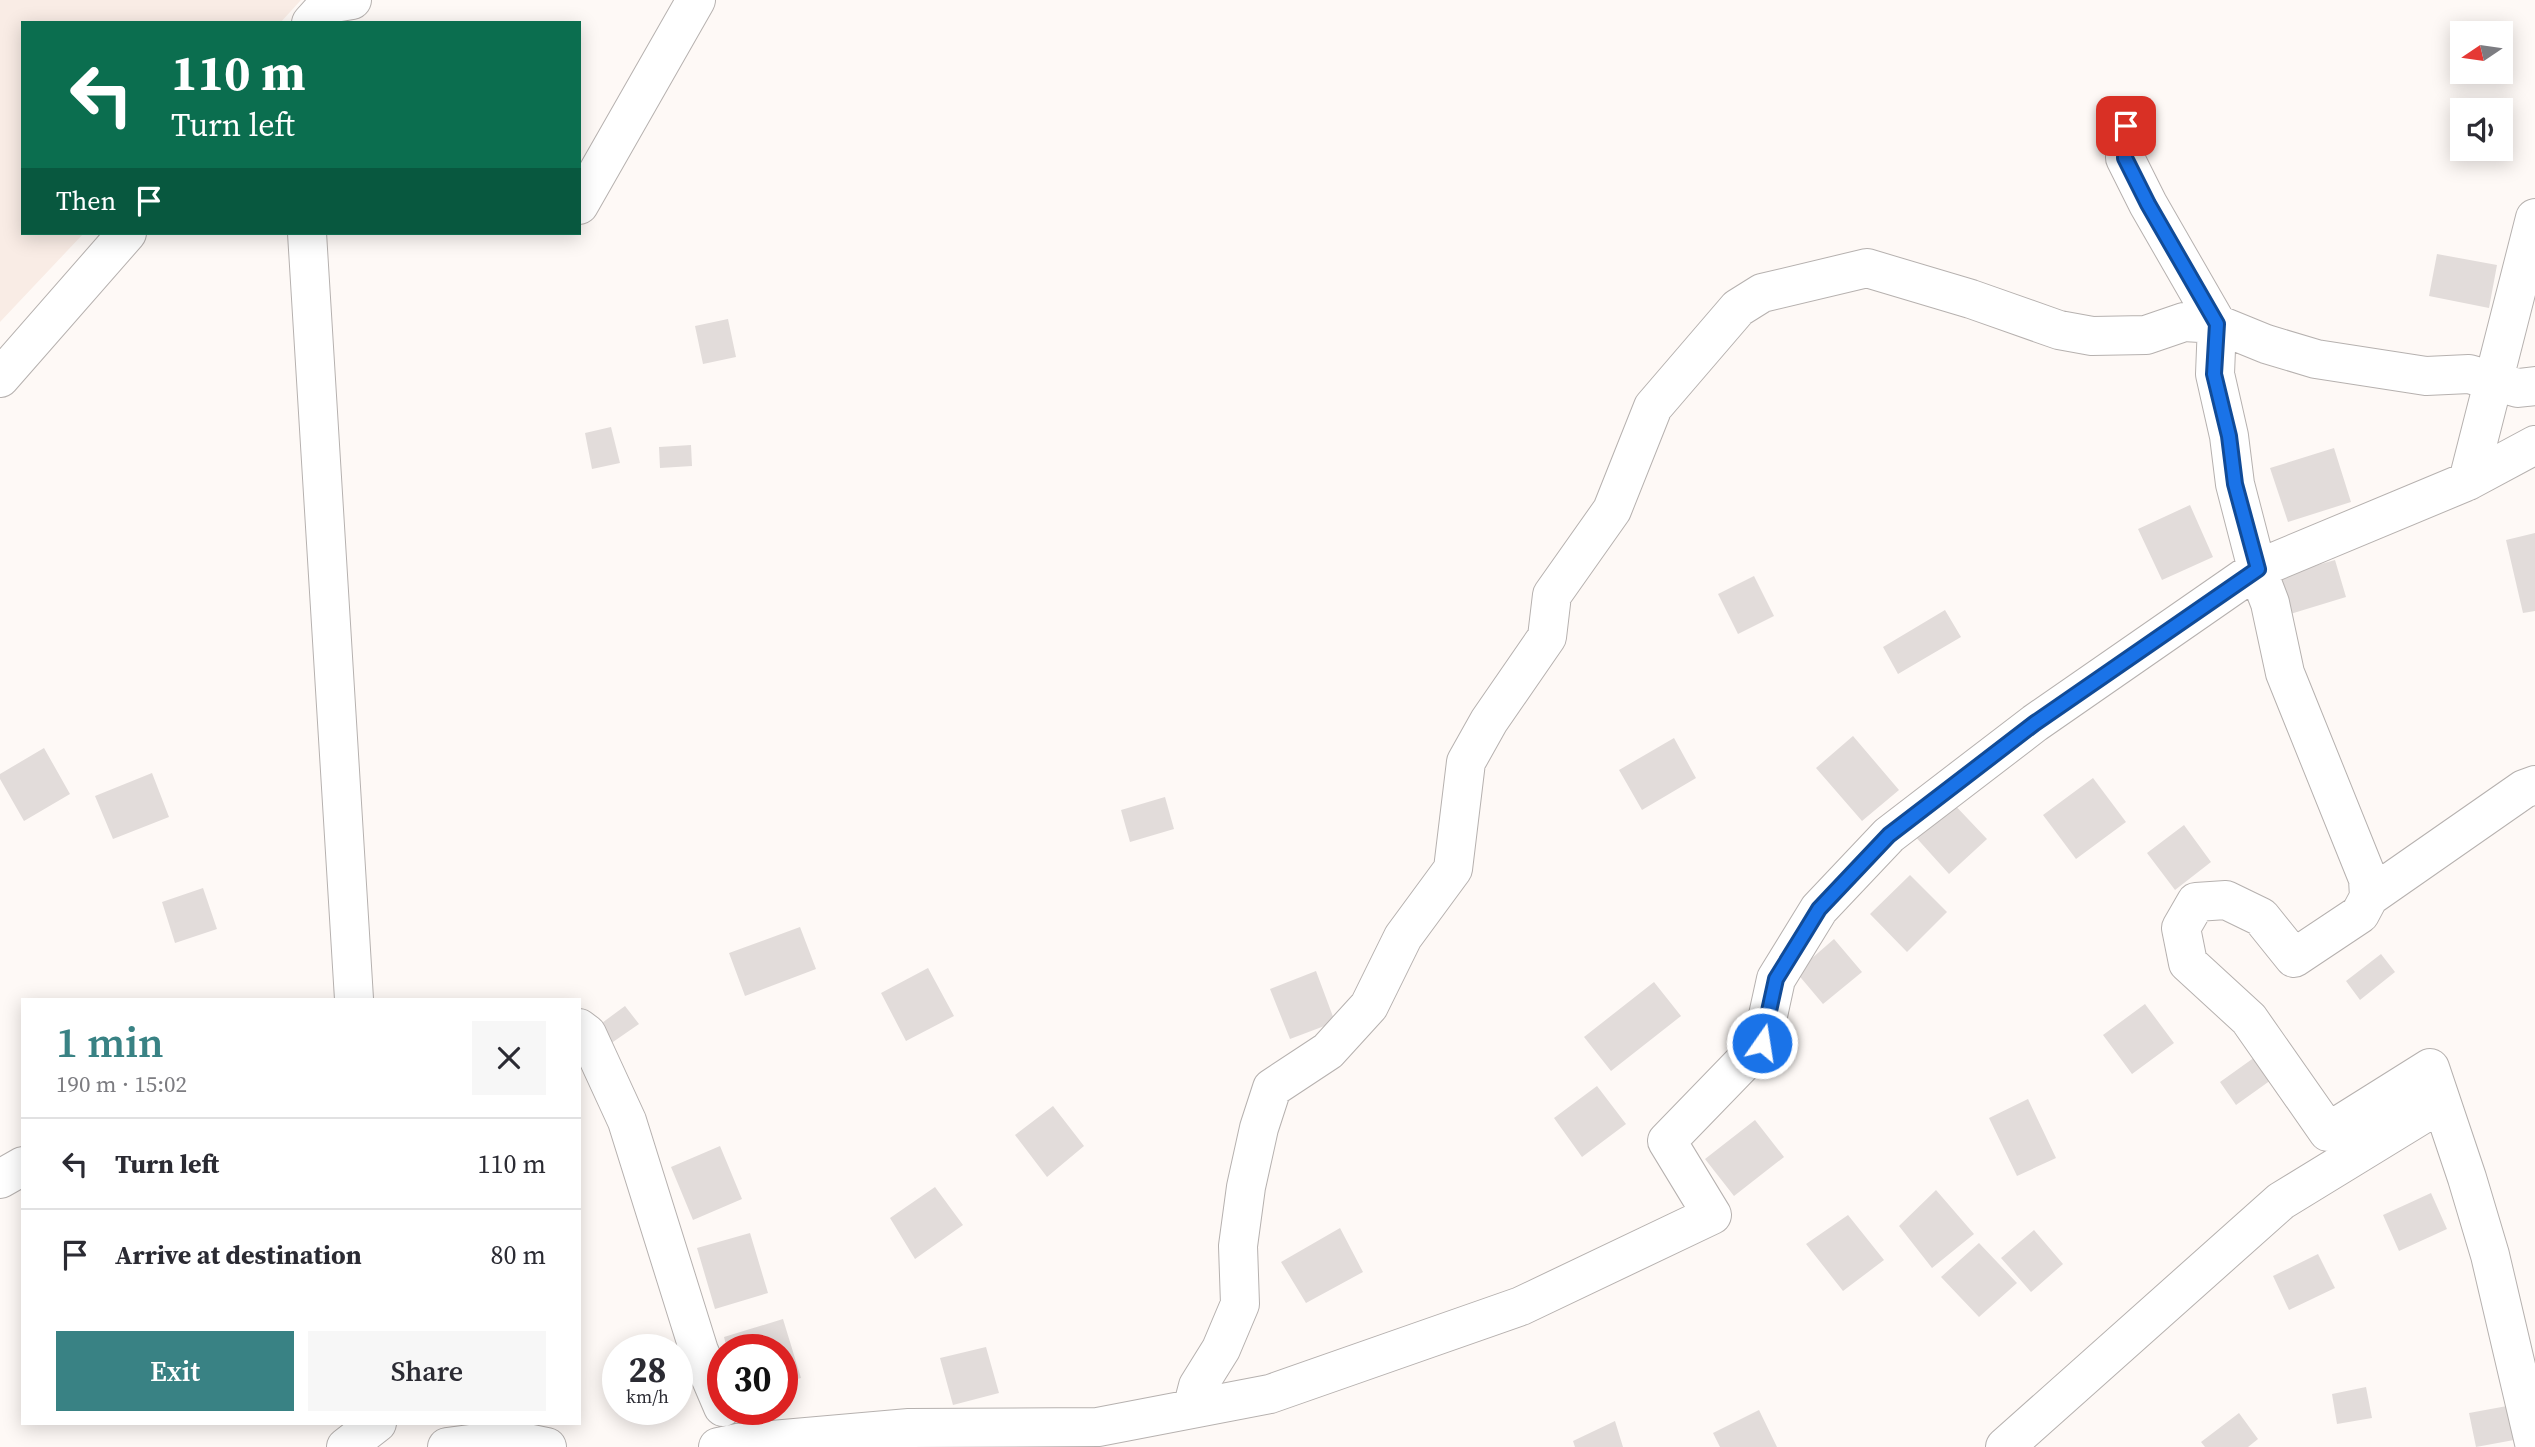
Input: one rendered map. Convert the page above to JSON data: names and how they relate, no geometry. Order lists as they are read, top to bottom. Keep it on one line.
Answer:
{"north":"left","page":{"turn":["110 m","Turn left"],"then":"Then","heading":["1 min","190 m · 15:02"],"list":[{"name":"Turn left","value":"110 m"},{"name":"Arrive at destination","value":"80 m"}],"buttons":["Exit","Share"],"speed":"28 km/h","limit":"30"}}
